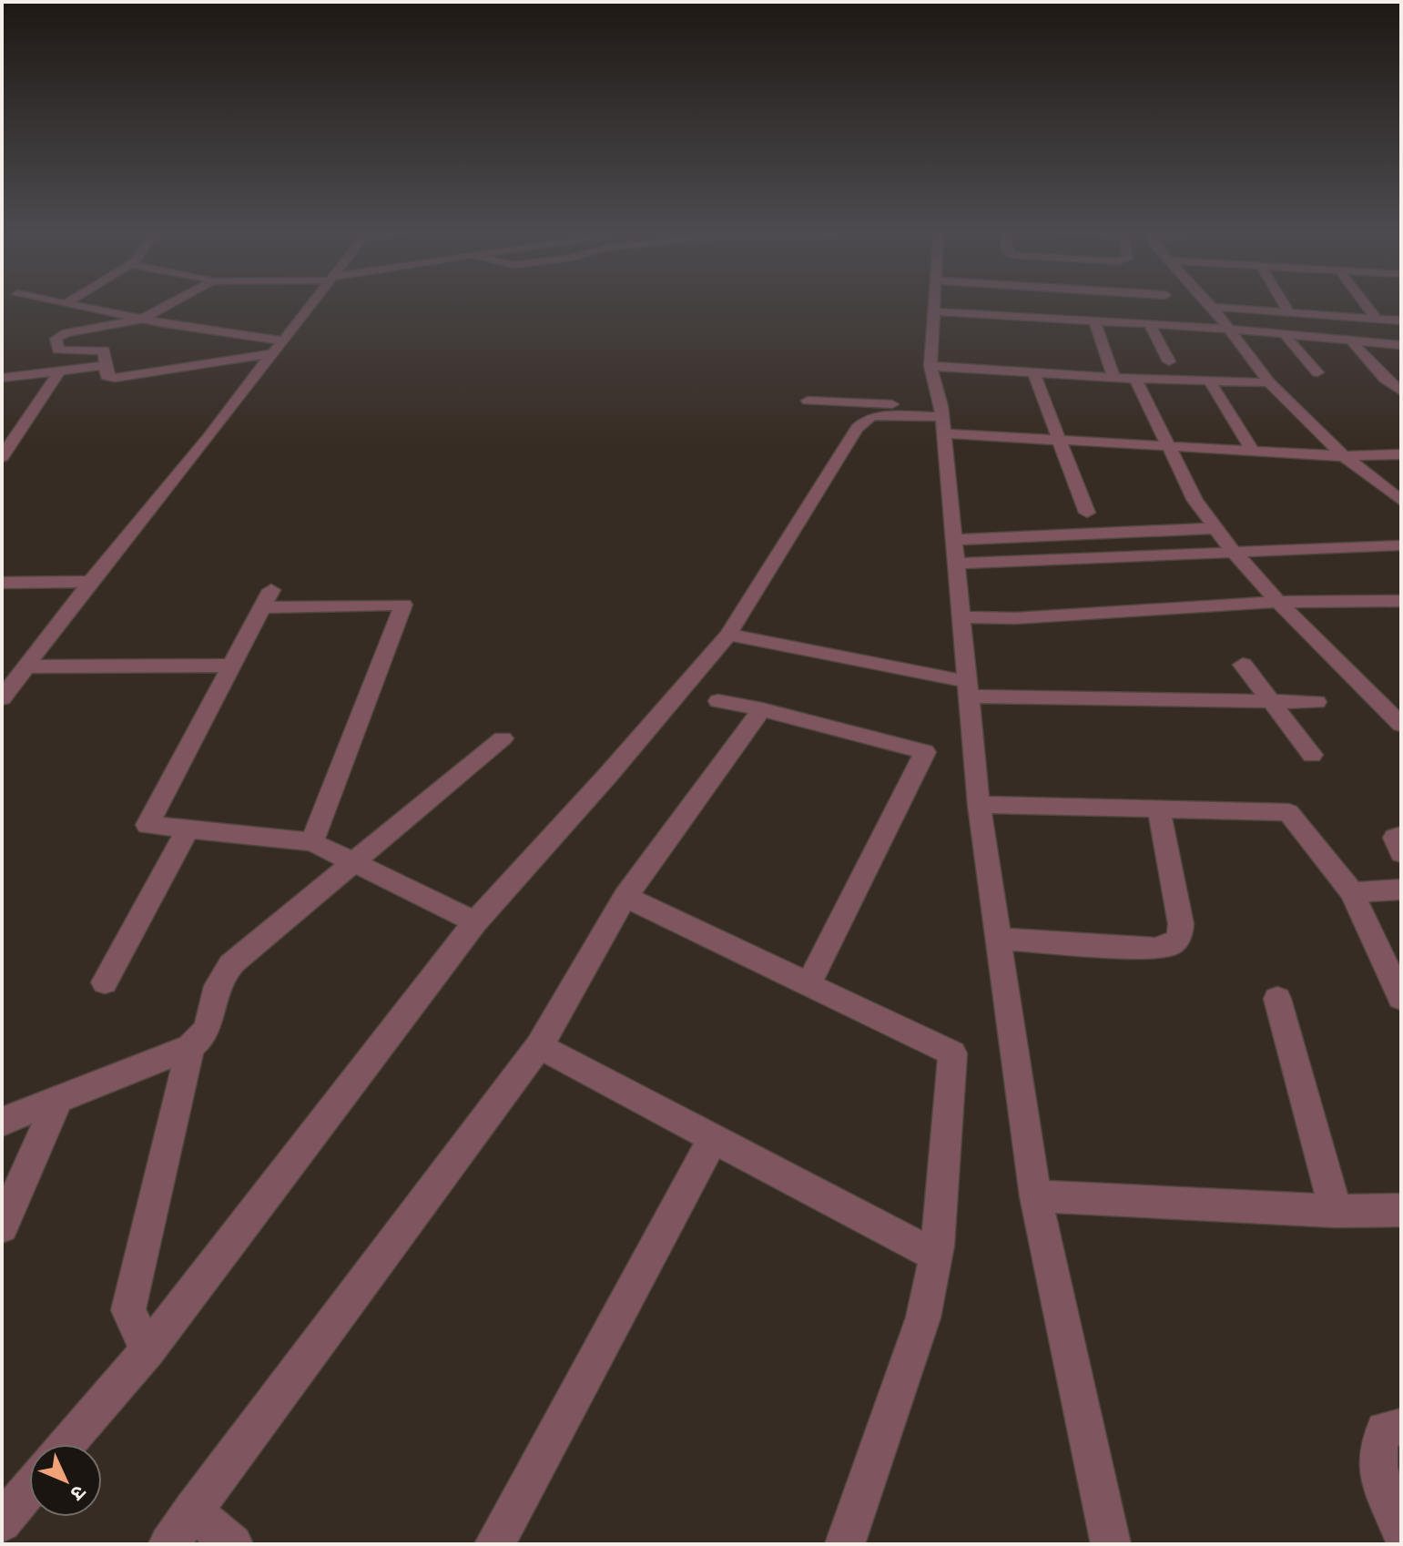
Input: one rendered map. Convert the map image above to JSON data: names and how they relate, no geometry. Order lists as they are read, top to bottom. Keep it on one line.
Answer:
{"north":"bottom right"}
